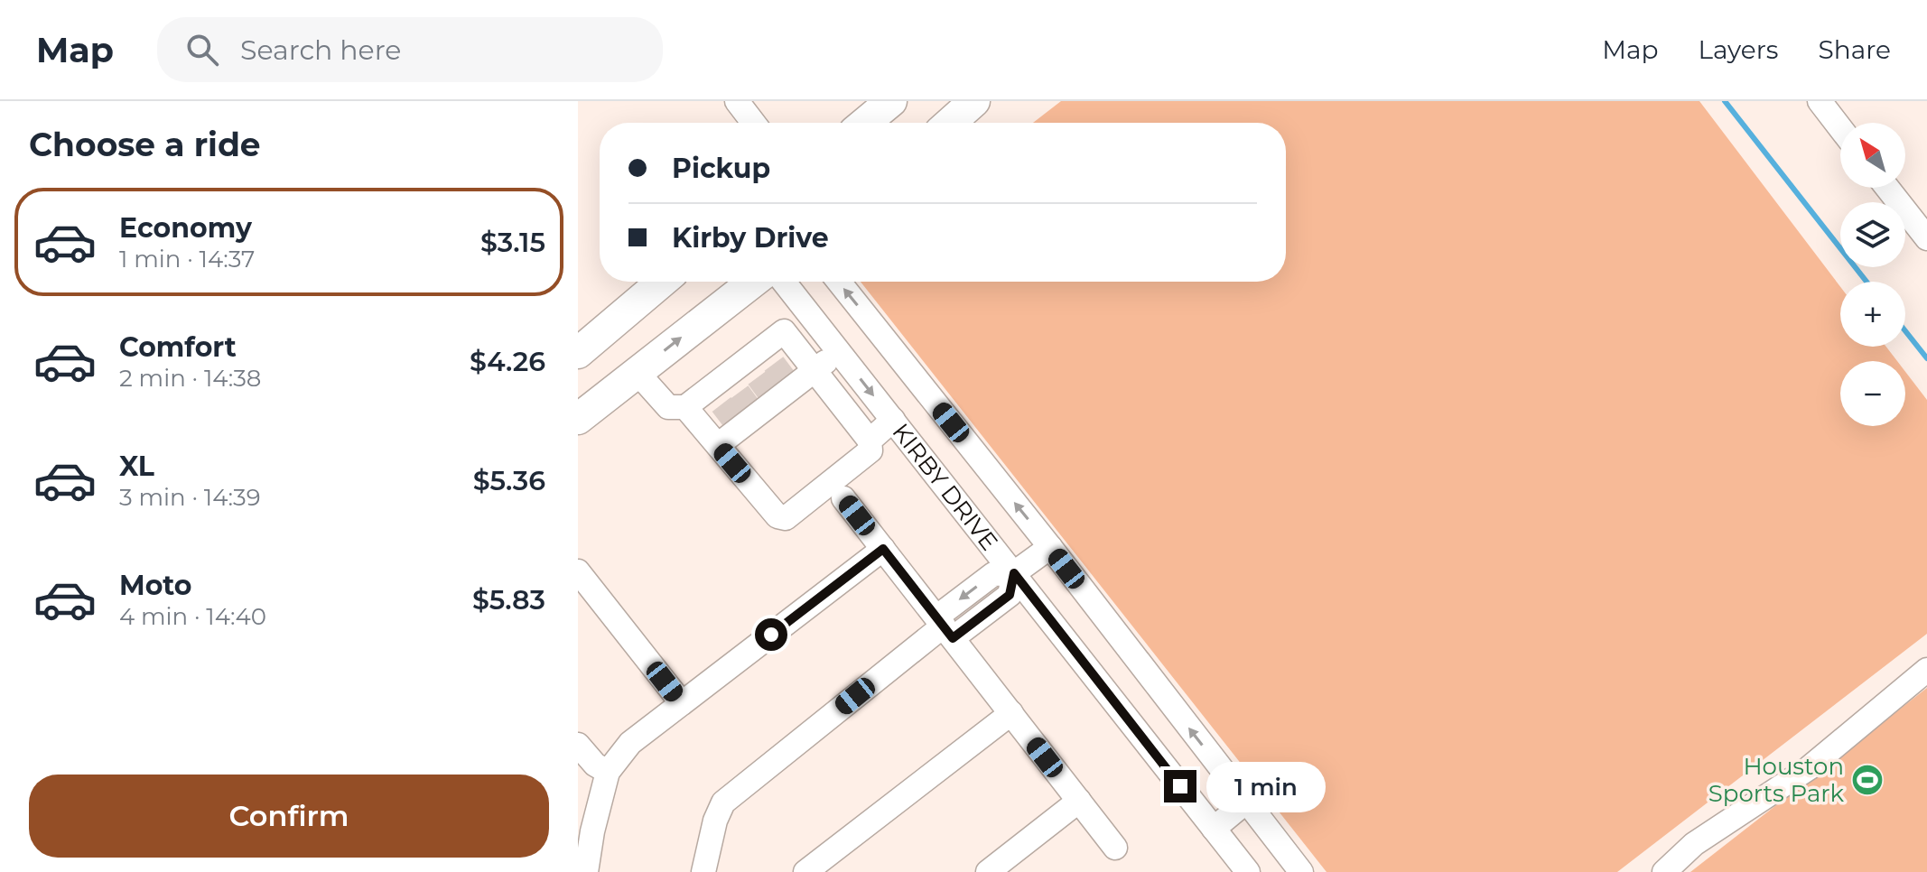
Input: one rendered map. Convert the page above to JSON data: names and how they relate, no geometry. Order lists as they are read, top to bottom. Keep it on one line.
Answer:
{"streets":{"street":["KIRBY DRIVE"]},"places":{"sports":["Houston Sports Park"]},"north":"top left","page":{"header":"Map","search":"Search here","nav":["Map","Layers","Share"],"heading":"Choose a ride","map_buttons":["+","−"],"banner":["Pickup","Kirby Drive"],"list":[{"name":"Economy","note":"1 min · 14:37","value":"$3.15"},{"name":"Comfort","note":"2 min · 14:38","value":"$4.26"},{"name":"XL","note":"3 min · 14:39","value":"$5.36"},{"name":"Moto","note":"4 min · 14:40","value":"$5.83"}],"buttons":"Confirm","bubble":"1 min"}}
